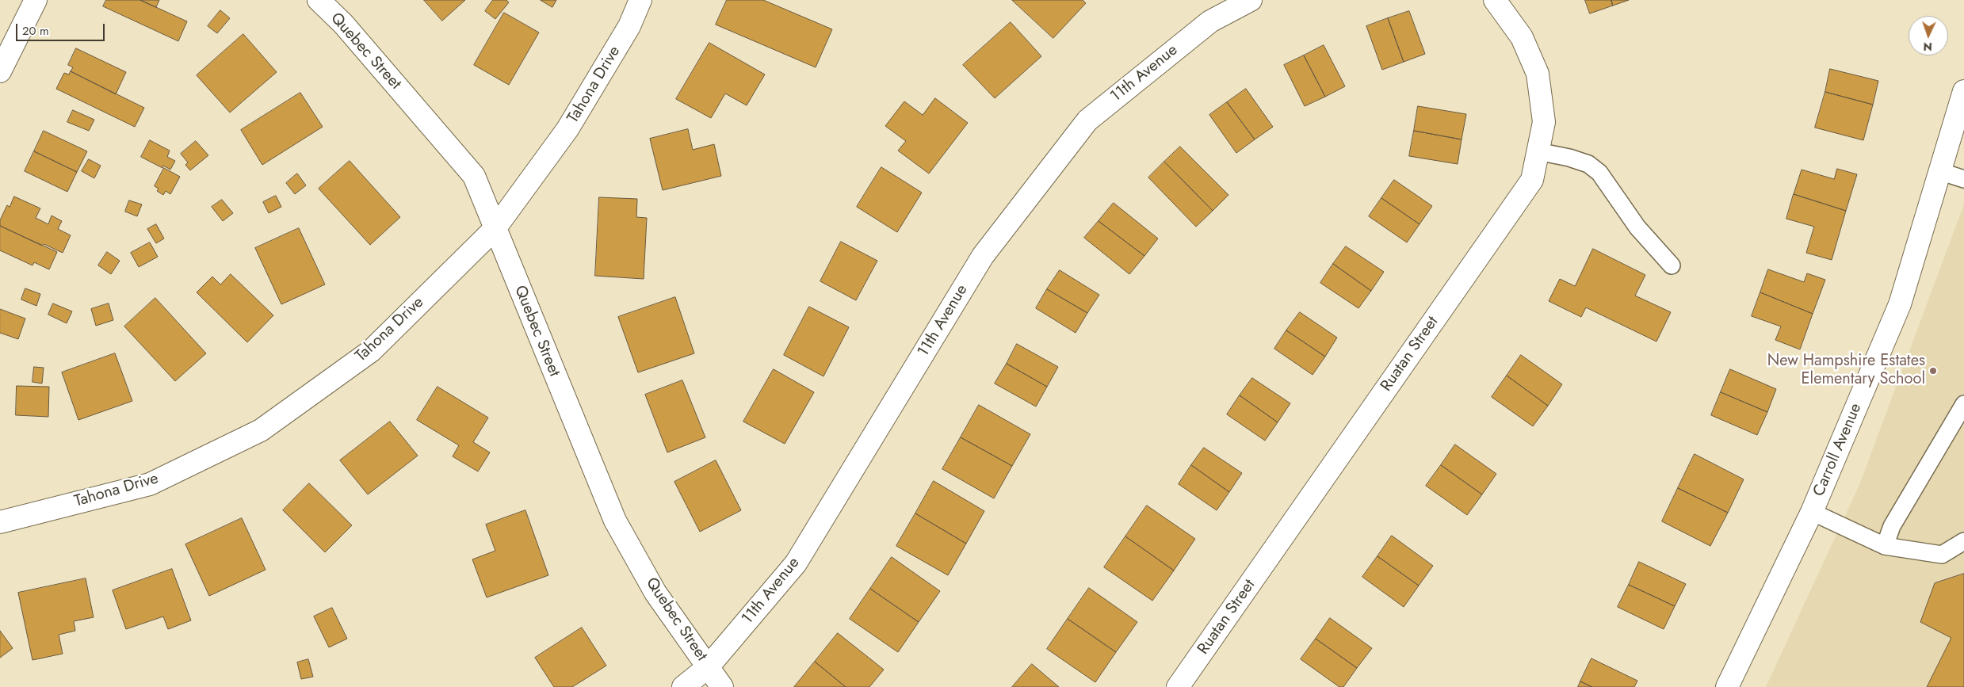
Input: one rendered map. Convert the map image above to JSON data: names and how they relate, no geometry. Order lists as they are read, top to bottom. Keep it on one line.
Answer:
{"streets":{"street":["Quebec Street","11th Avenue","Tahona Drive","Ruatan Street","Carroll Avenue"]},"crossings":[["Quebec Street","11th Avenue"],["Quebec Street","Tahona Drive"]],"places":["New Hampshire Estates Elementary School"],"scale_bar":"20 m","north":"bottom"}
